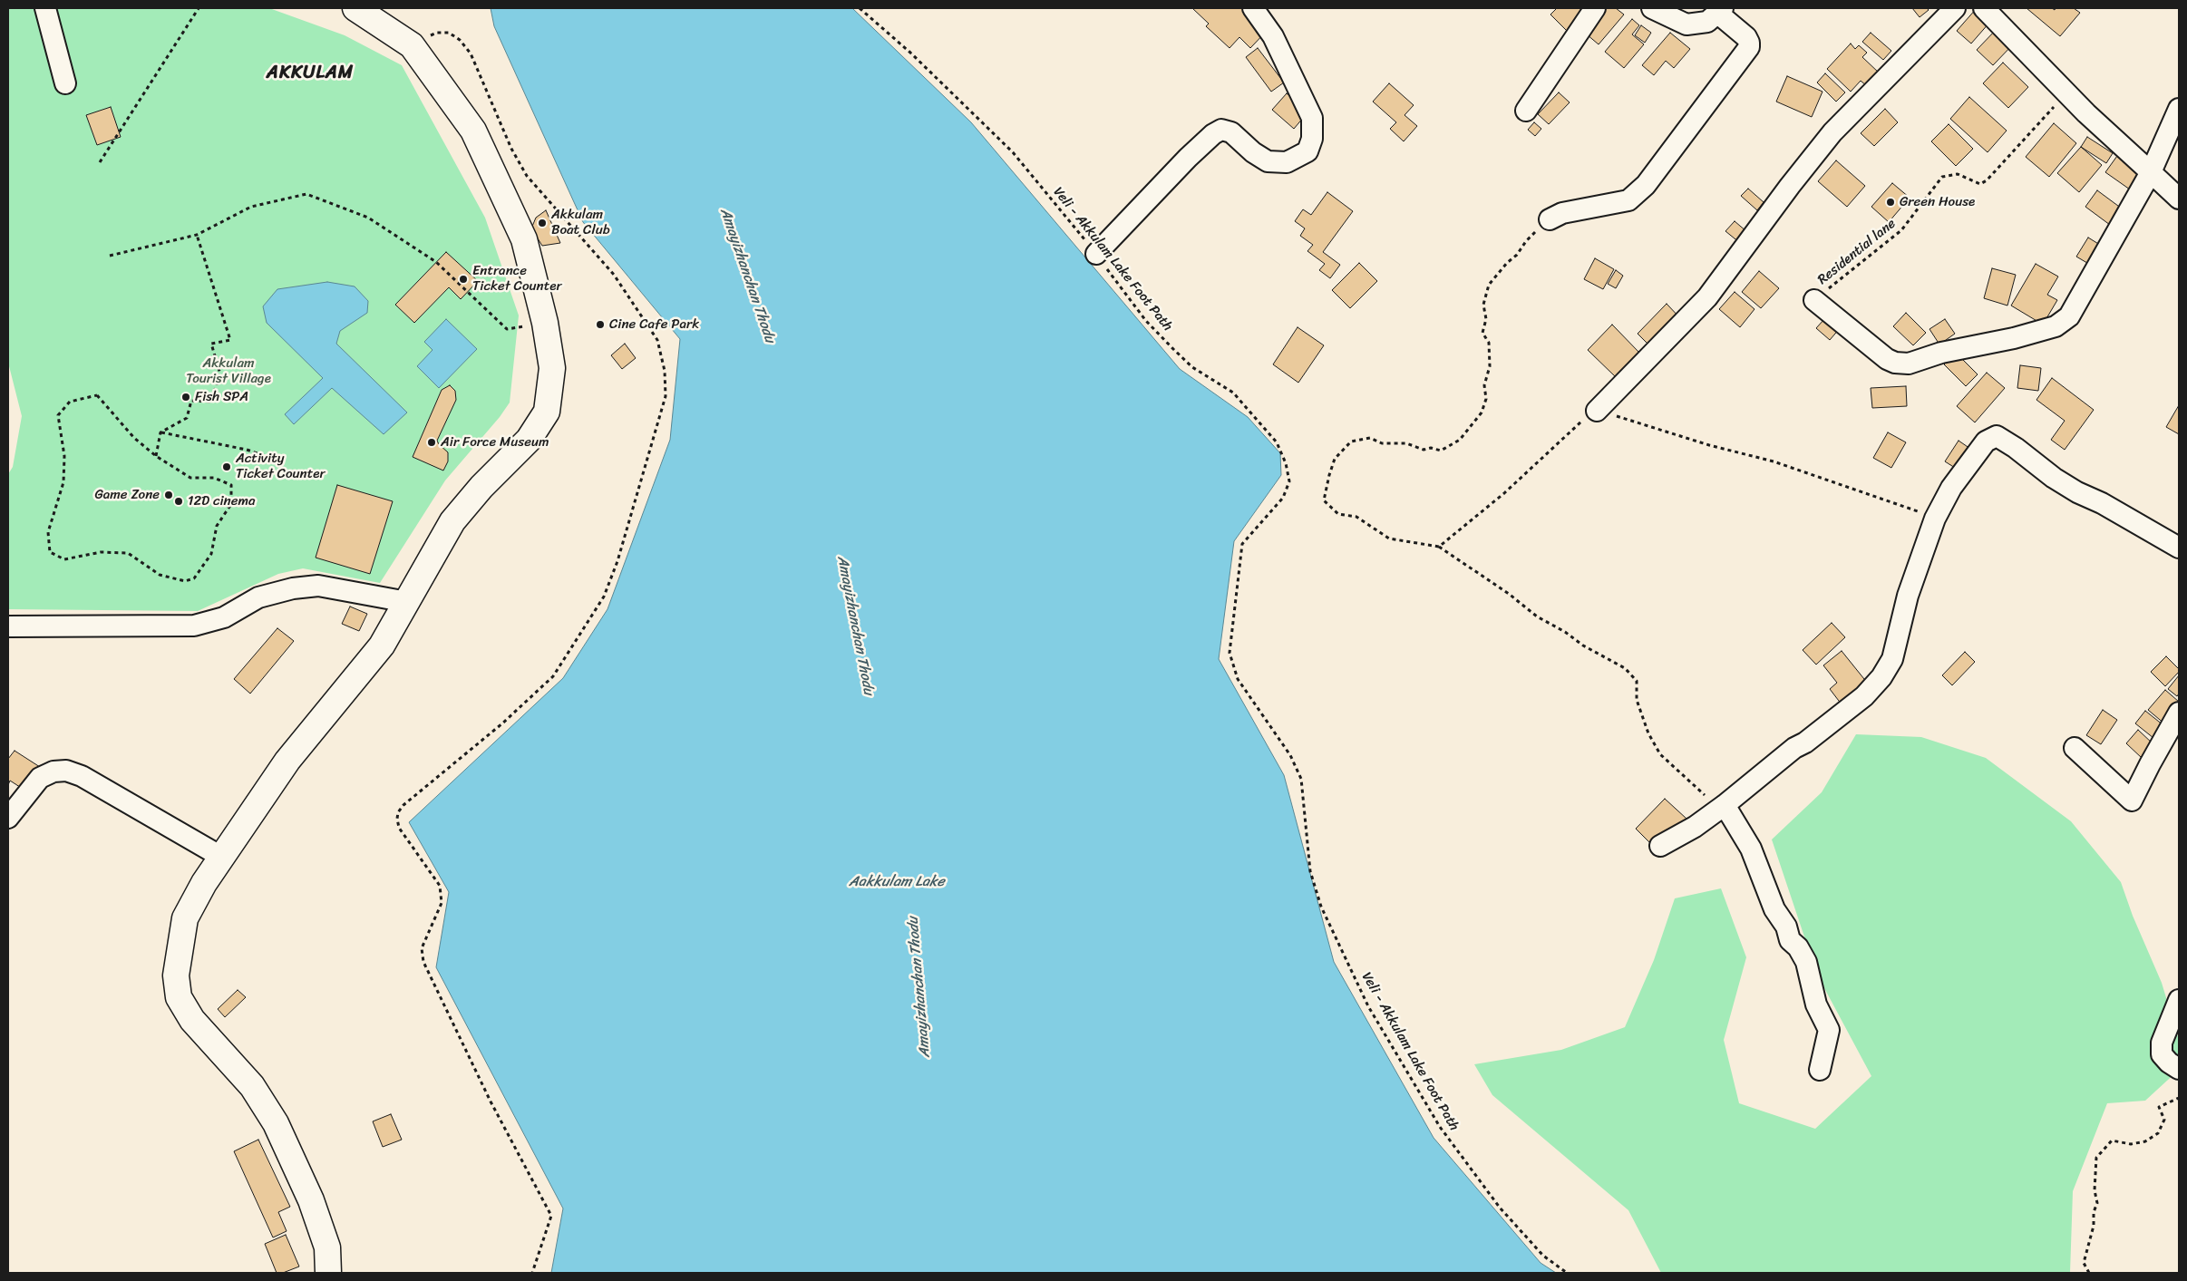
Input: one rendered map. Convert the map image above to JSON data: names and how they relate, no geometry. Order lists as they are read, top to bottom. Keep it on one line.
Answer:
{"streets":{"path":["Residential lane","Veli - Akkulam Lake Foot Path"]},"districts":["AKKULAM"],"water":["Amayizhanchan Thodu","Aakkulam Lake"],"parks":["Akkulam Tourist Village"],"places":["Green House","Akkulam Boat Club","Entrance Ticket Counter","Cine Cafe Park","Fish SPA","Air Force Museum","Activity Ticket Counter","Game Zone","12D cinema"]}
